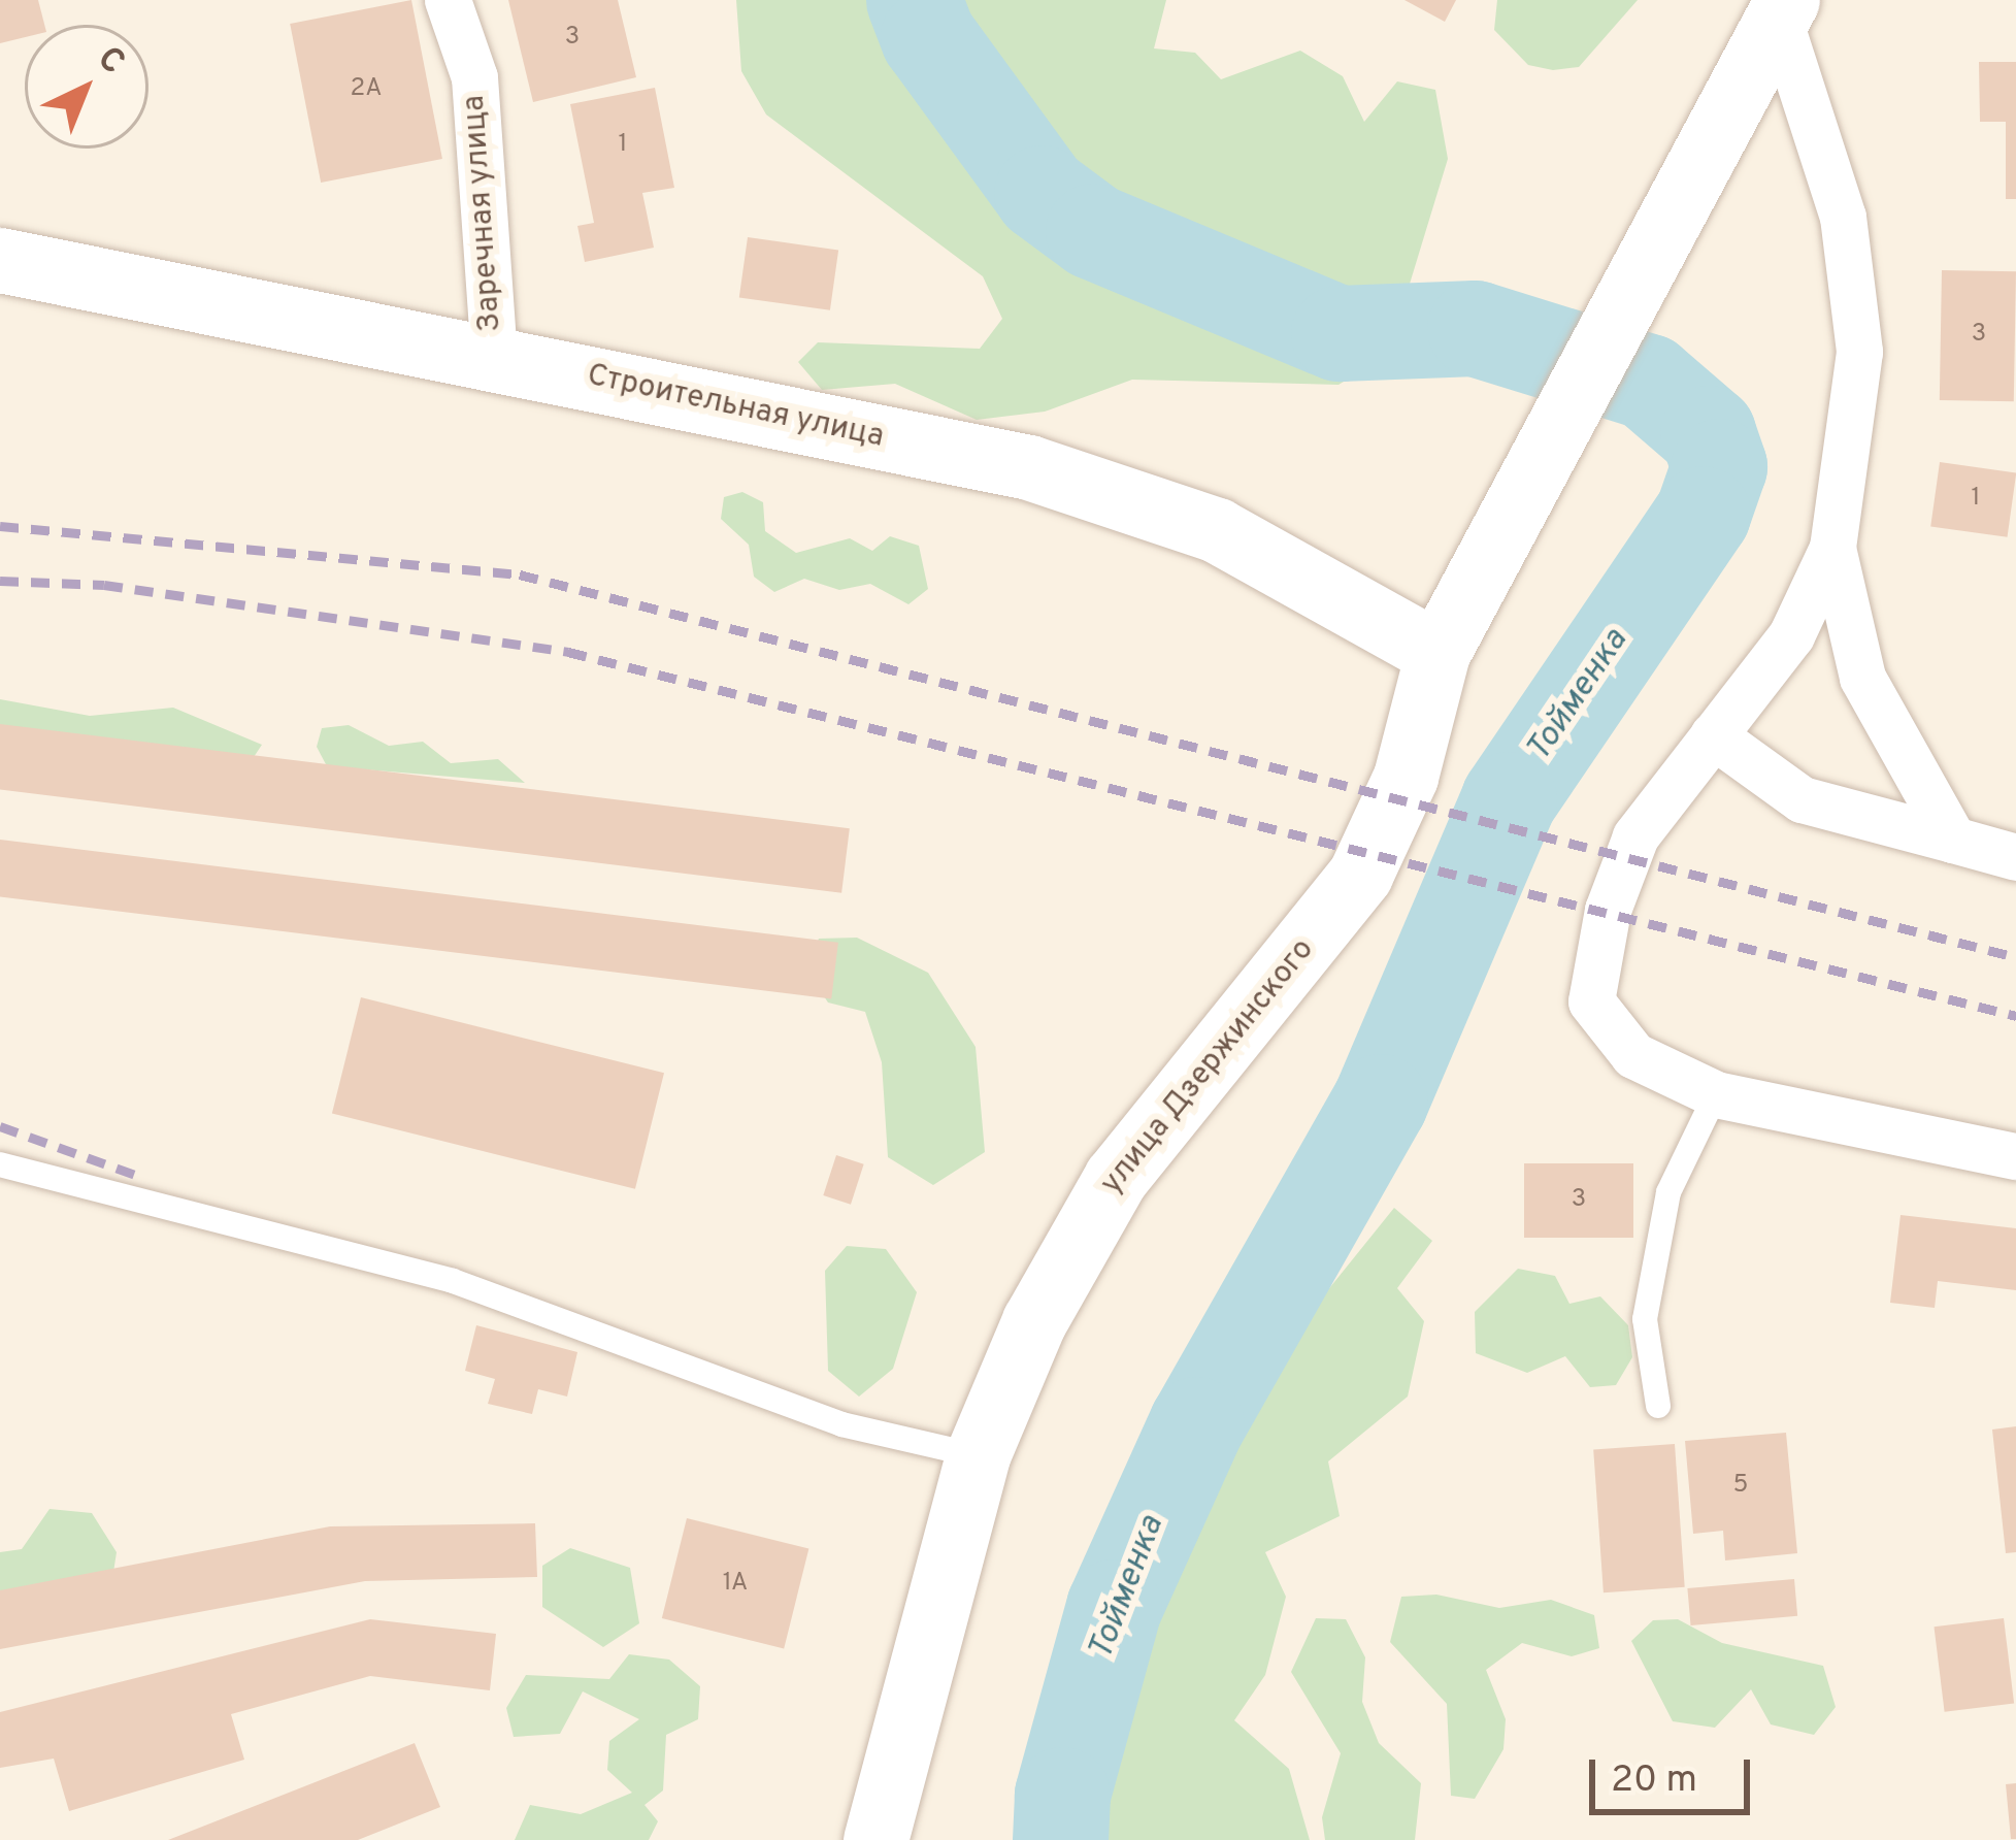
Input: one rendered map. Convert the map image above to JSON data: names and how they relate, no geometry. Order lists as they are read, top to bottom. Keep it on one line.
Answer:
{"streets":{"street":["Заречная улица","Строительная улица","улица Дзержинского"]},"crossings":[["Заречная улица","Строительная улица"],["Строительная улица","улица Дзержинского"]],"water":["Тойменка"],"house_numbers":["3","2А","1","3","1","3","5","1А"],"scale_bar":"20 m","north":"top right"}
